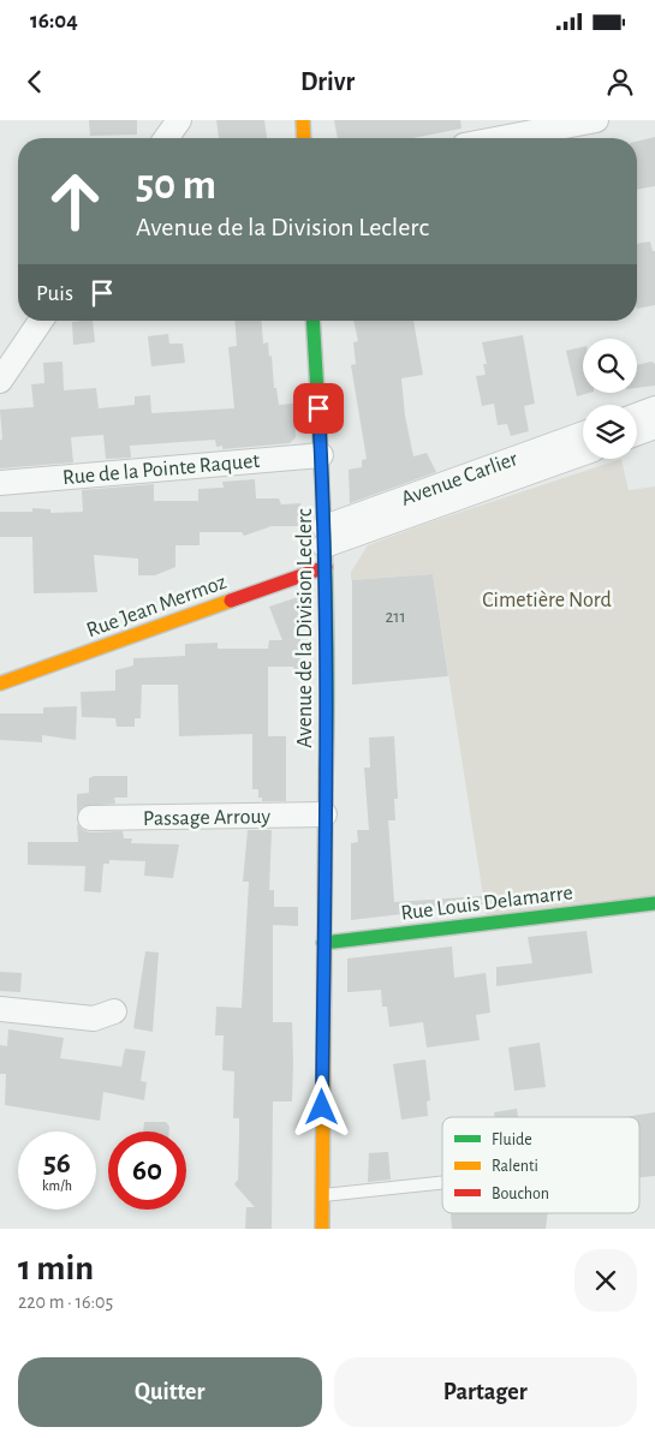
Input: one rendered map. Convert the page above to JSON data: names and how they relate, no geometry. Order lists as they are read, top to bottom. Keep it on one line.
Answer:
{"streets":{"main road":["Rue Jean Mermoz","Avenue de la Division Leclerc","Rue Louis Delamarre"],"street":["Rue de la Pointe Raquet","Avenue Carlier","Passage Arrouy"]},"crossings":[["Rue de la Pointe Raquet","Avenue de la Division Leclerc"],["Avenue Carlier","Rue Jean Mermoz"],["Avenue Carlier","Avenue de la Division Leclerc"],["Rue Jean Mermoz","Avenue de la Division Leclerc"],["Avenue de la Division Leclerc","Passage Arrouy"],["Avenue de la Division Leclerc","Rue Louis Delamarre"]],"parks":["Cimetière Nord"],"house_numbers":["211"],"legend":["Fluide","Ralenti","Bouchon"],"page":{"status":"16:04","header":"Drivr","turn":["50 m","Avenue de la Division Leclerc"],"then":"Puis","speed":"56 km/h","limit":"60","heading":["1 min","220 m · 16:05"],"buttons":["Quitter","Partager"]}}
